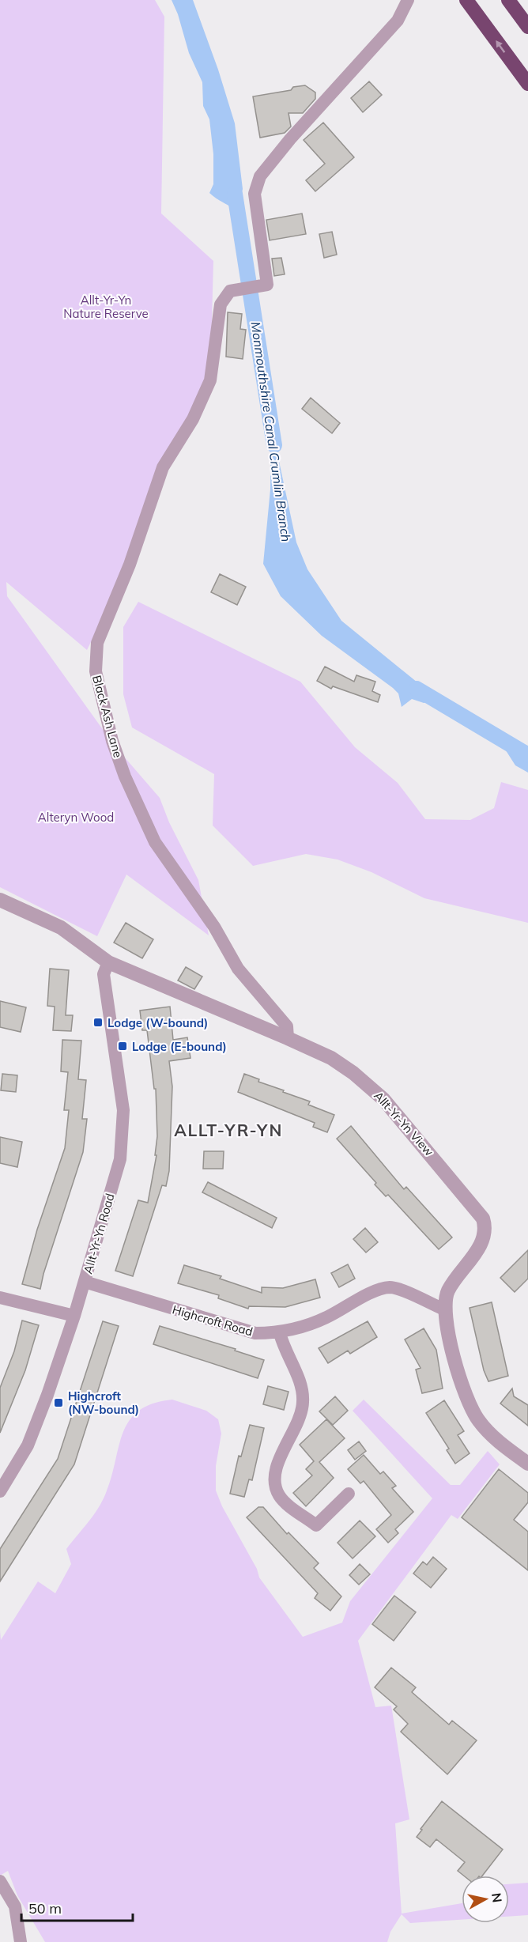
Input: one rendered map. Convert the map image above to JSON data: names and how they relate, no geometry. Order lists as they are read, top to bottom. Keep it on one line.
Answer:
{"streets":{"street":["Black Ash Lane","Allt-Yr-Yn View","Allt-Yr-Yn Road","Highcroft Road"]},"crossings":[["Black Ash Lane","Allt-Yr-Yn View"],["Allt-Yr-Yn View","Allt-Yr-Yn Road"],["Allt-Yr-Yn View","Highcroft Road"],["Allt-Yr-Yn Road","Highcroft Road"]],"districts":["ALLT-YR-YN"],"water":["Monmouthshire Canal Crumlin Branch"],"parks":["Allt-Yr-Yn Nature Reserve","Alteryn Wood"],"places":{"transit":["Lodge (W-bound)","Lodge (E-bound)","Highcroft (NW-bound)"]},"scale_bar":"50 m","north":"right"}
